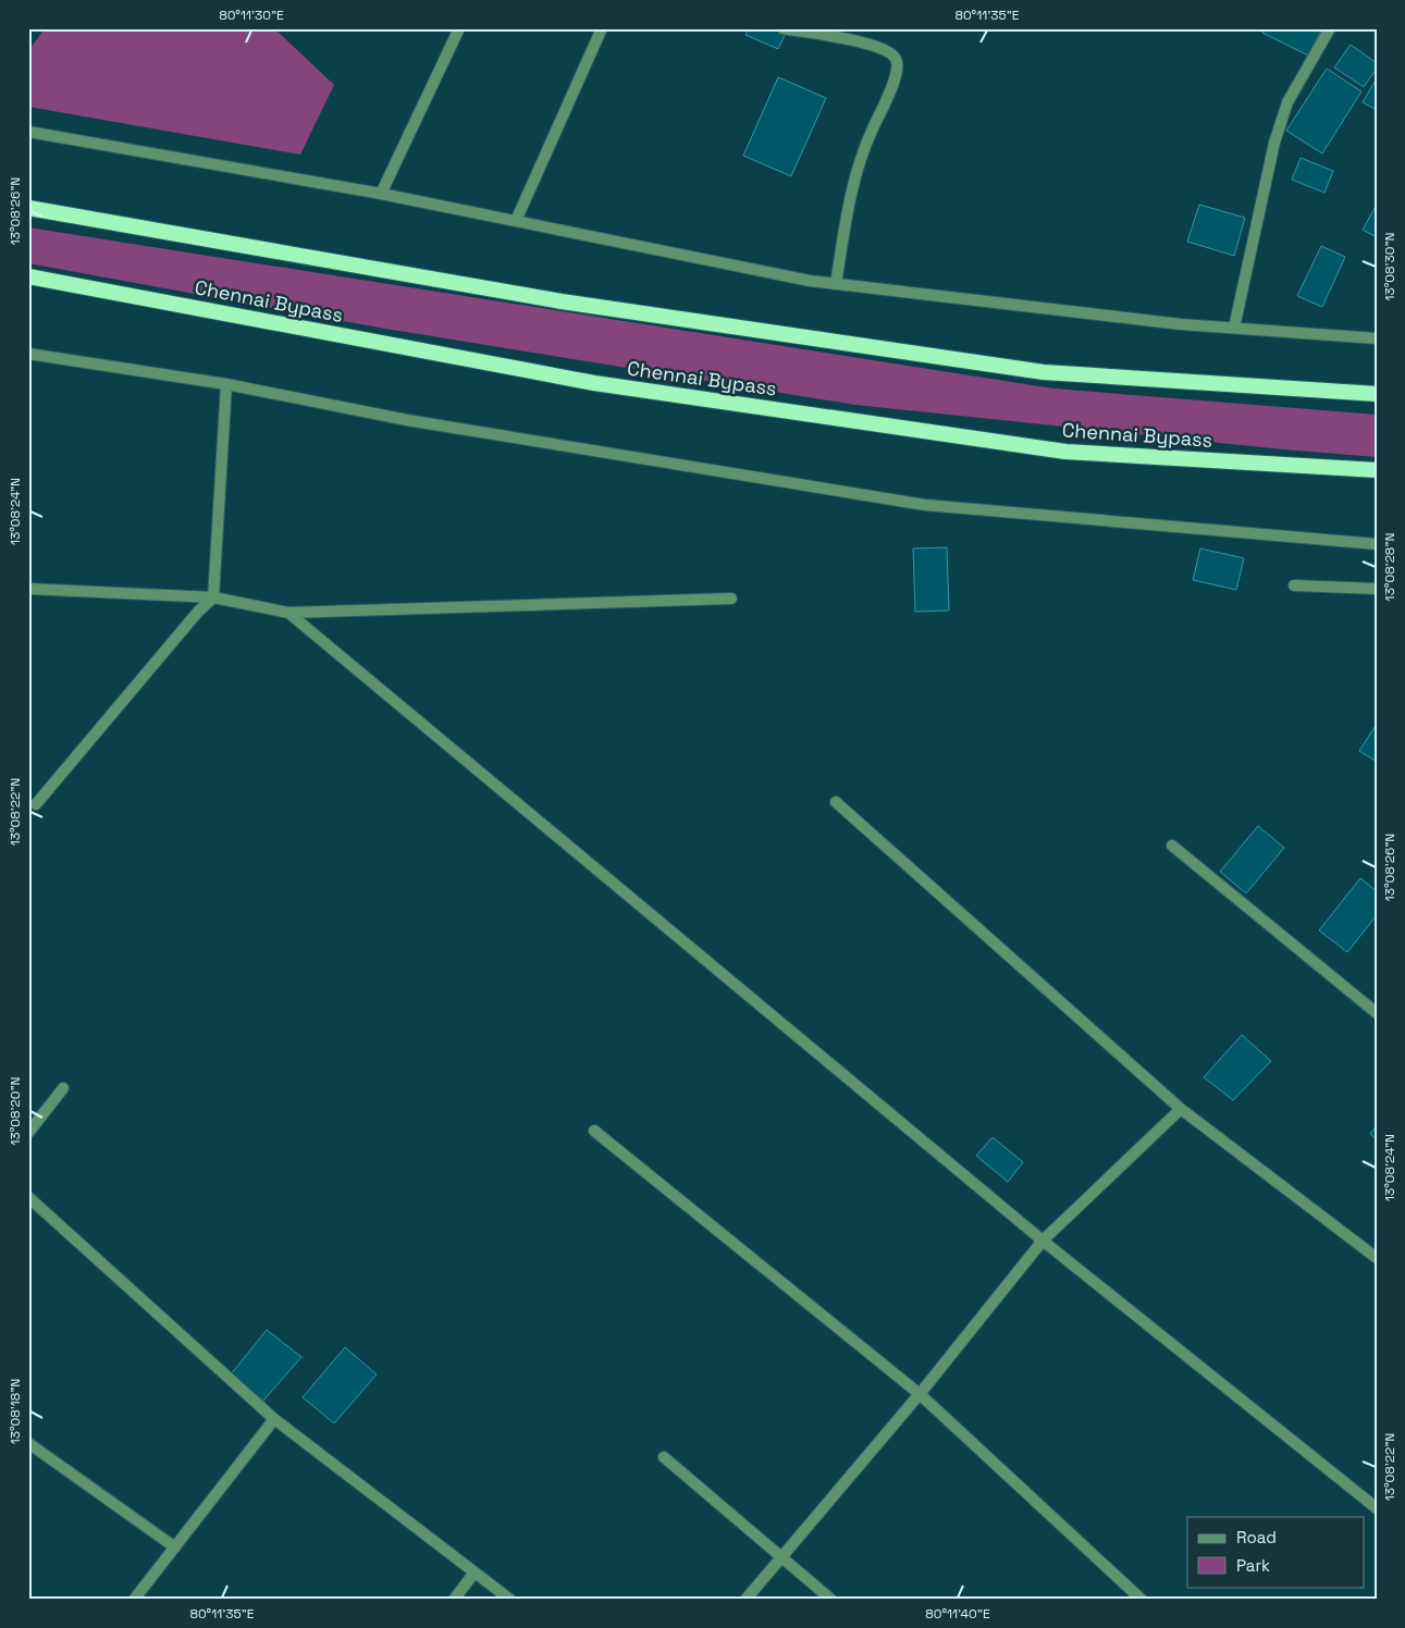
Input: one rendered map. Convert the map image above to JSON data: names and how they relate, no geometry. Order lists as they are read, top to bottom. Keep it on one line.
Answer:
{"streets":{"highway":["Chennai Bypass"]},"legend":["Road","Park"],"coordinates":["80°11'30\"E","80°11'35\"E","13°08'26\"N","13°08'30\"N","13°08'24\"N","13°08'28\"N","13°08'22\"N","13°08'20\"N","13°08'18\"N","80°11'40\"E"]}
